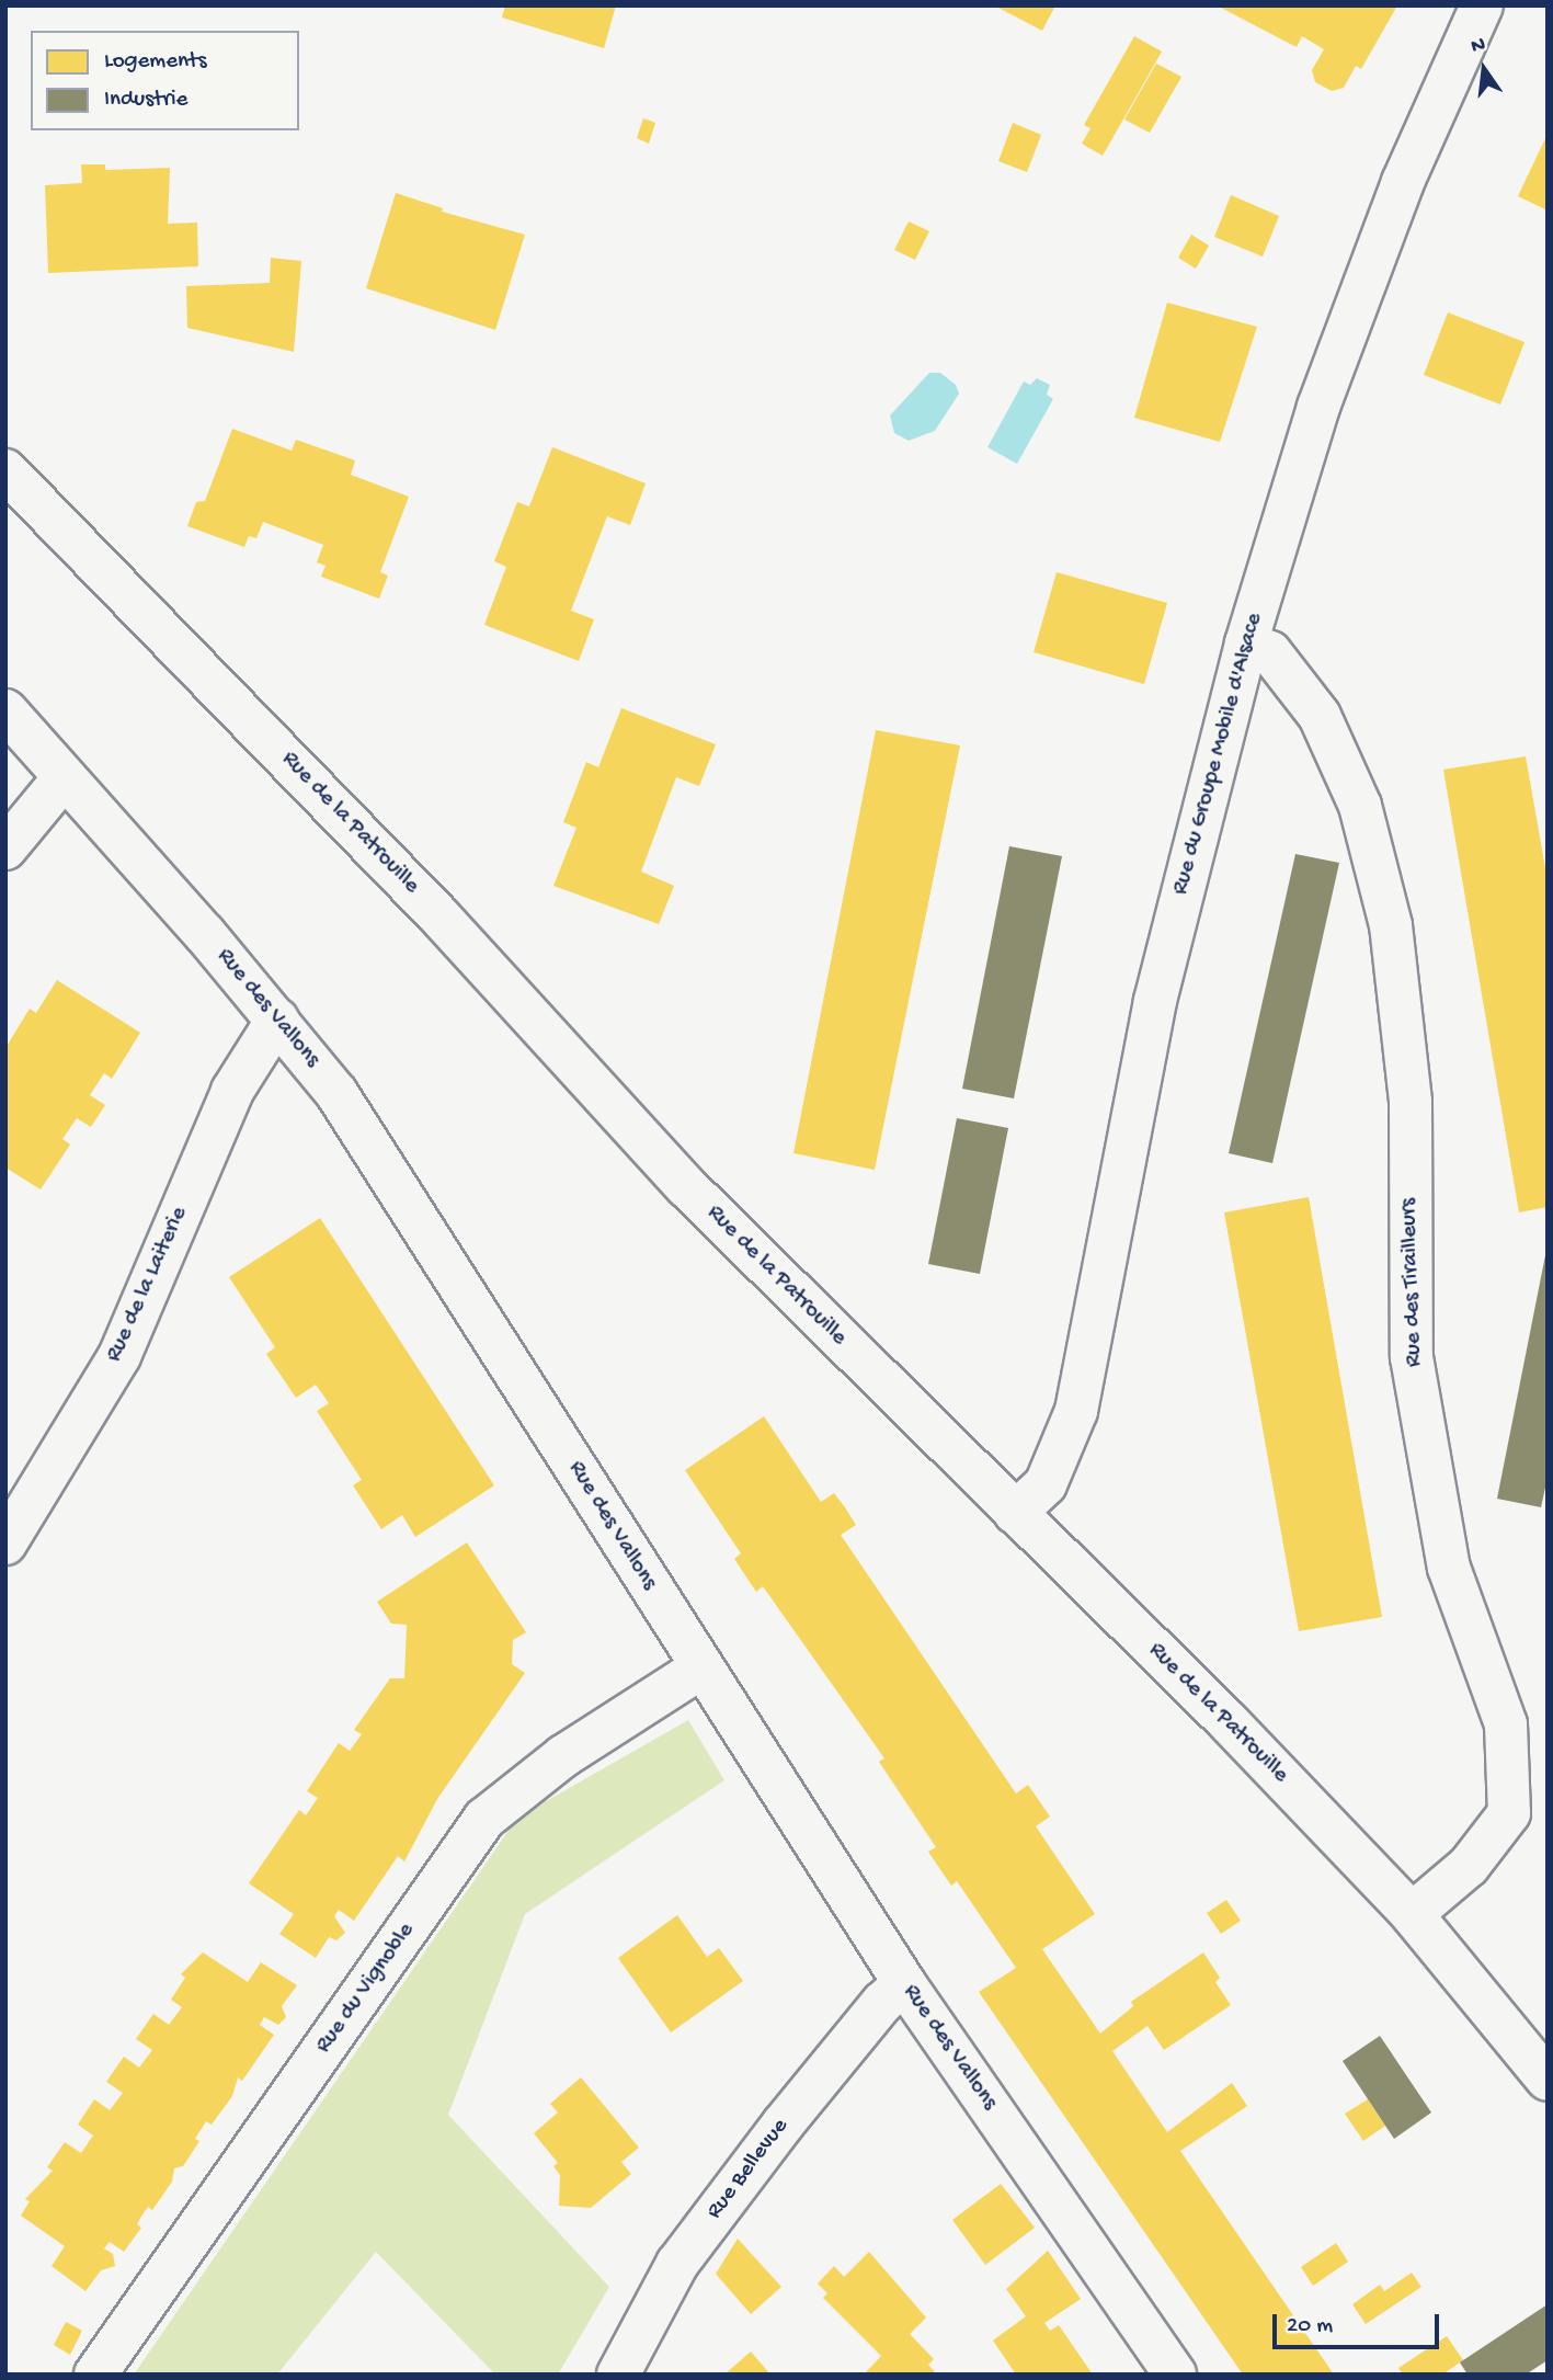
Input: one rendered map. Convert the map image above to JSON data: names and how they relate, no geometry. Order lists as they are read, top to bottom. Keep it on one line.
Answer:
{"streets":{"street":["Rue du Groupe Mobile d'Alsace","Rue de la Patrouille","Rue des Vallons","Rue des Tirailleurs","Rue de la Laiterie","Rue du Vignoble","Rue Bellevue"]},"crossings":[["Rue du Groupe Mobile d'Alsace","Rue de la Patrouille"],["Rue du Groupe Mobile d'Alsace","Rue des Tirailleurs"],["Rue de la Patrouille","Rue des Tirailleurs"],["Rue des Vallons","Rue de la Laiterie"],["Rue des Vallons","Rue du Vignoble"],["Rue des Vallons","Rue Bellevue"]],"legend":["Logements","Industrie"],"scale_bar":"20 m","north":"top"}
